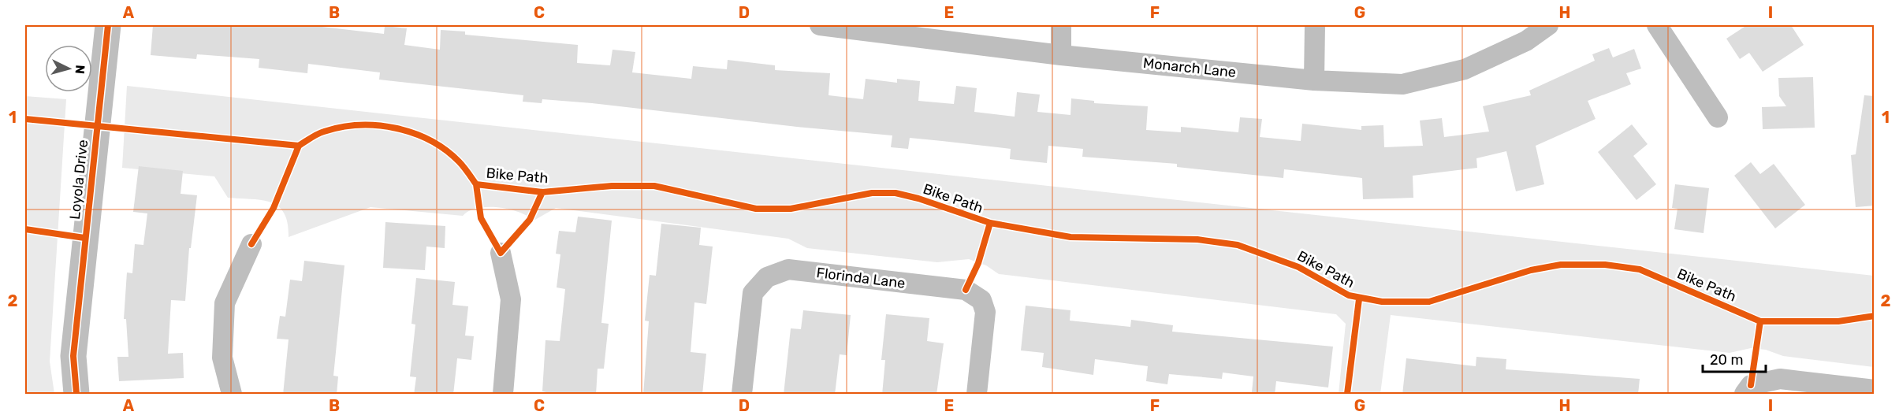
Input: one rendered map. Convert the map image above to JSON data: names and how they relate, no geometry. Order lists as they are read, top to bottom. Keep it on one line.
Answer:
{"streets":{"street":["Monarch Lane","Loyola Drive","Florinda Lane"],"cycle path":["Bike Path"]},"scale_bar":"20 m","north":"right","grid":{"columns":["A","B","C","D","E","F","G","H","I"],"rows":["1","2"]}}
